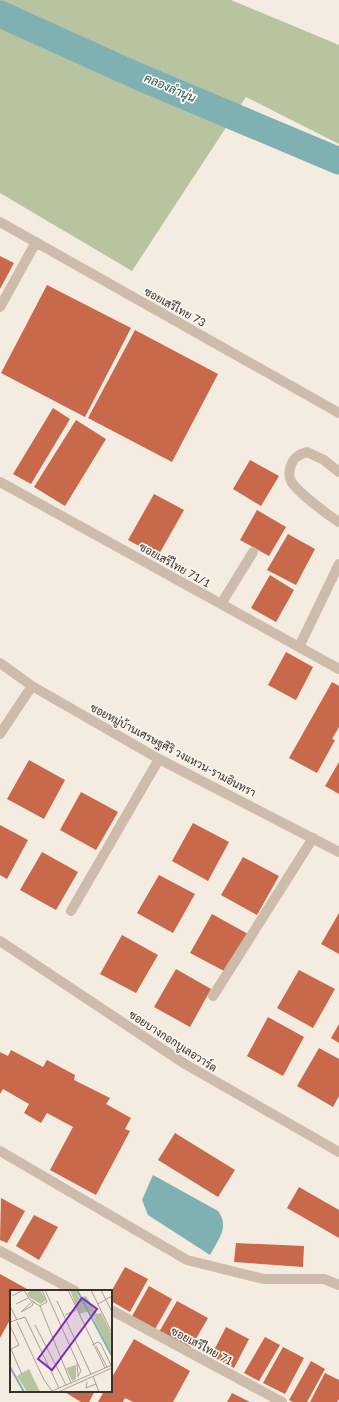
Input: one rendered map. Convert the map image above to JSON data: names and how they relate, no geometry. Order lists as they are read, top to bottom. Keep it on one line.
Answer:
{"streets":{"street":["ซอยเสรีไทย 73","ซอยเสรีไทย 71/1","ซอยหมู่บ้านเศรษฐศิริ วงแหวน-รามอินทรา","ซอยบางกอกบูเลอวาร์ด","ซอยเสรีไทย 71"]},"water":["คลองลำนุ่น"]}
